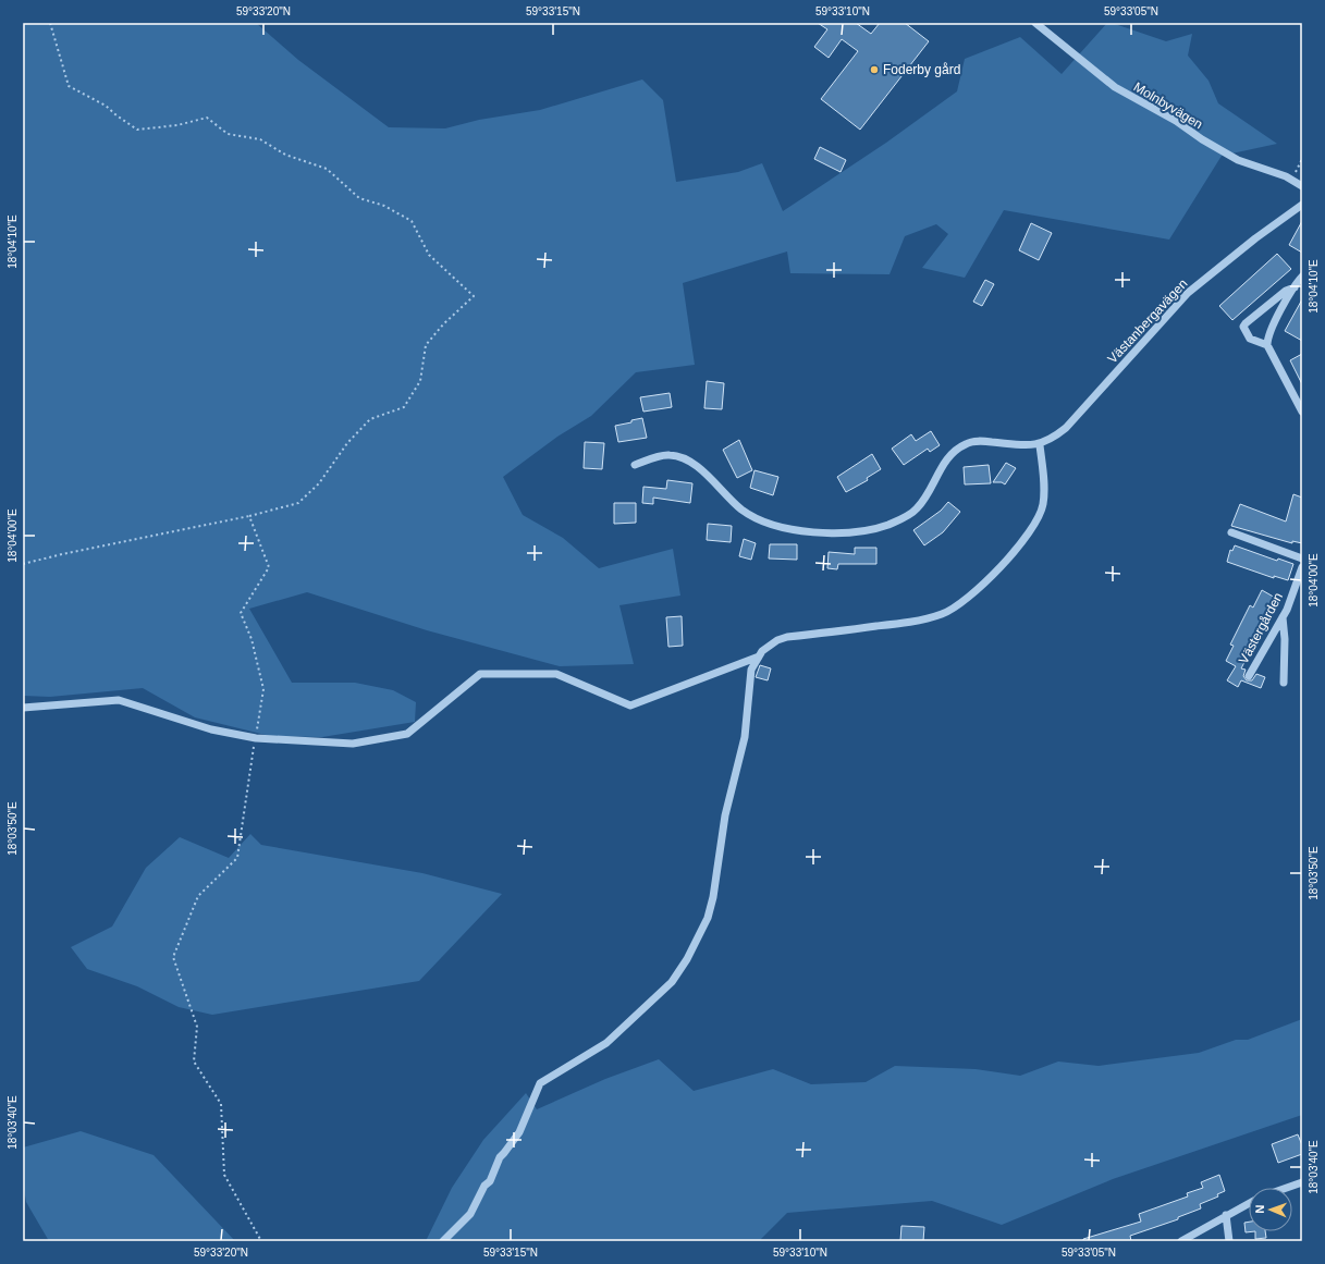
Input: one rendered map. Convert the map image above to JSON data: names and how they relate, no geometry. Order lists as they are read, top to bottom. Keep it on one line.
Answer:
{"streets":{"street":["Molnbyvägen","Västanbergavägen","Västergården"]},"places":["Foderby gård"],"north":"left","coordinates":["59°33'20\"N","59°33'15\"N","59°33'10\"N","59°33'05\"N","18°04'10\"E","18°04'00\"E","18°03'50\"E","18°03'40\"E"]}
